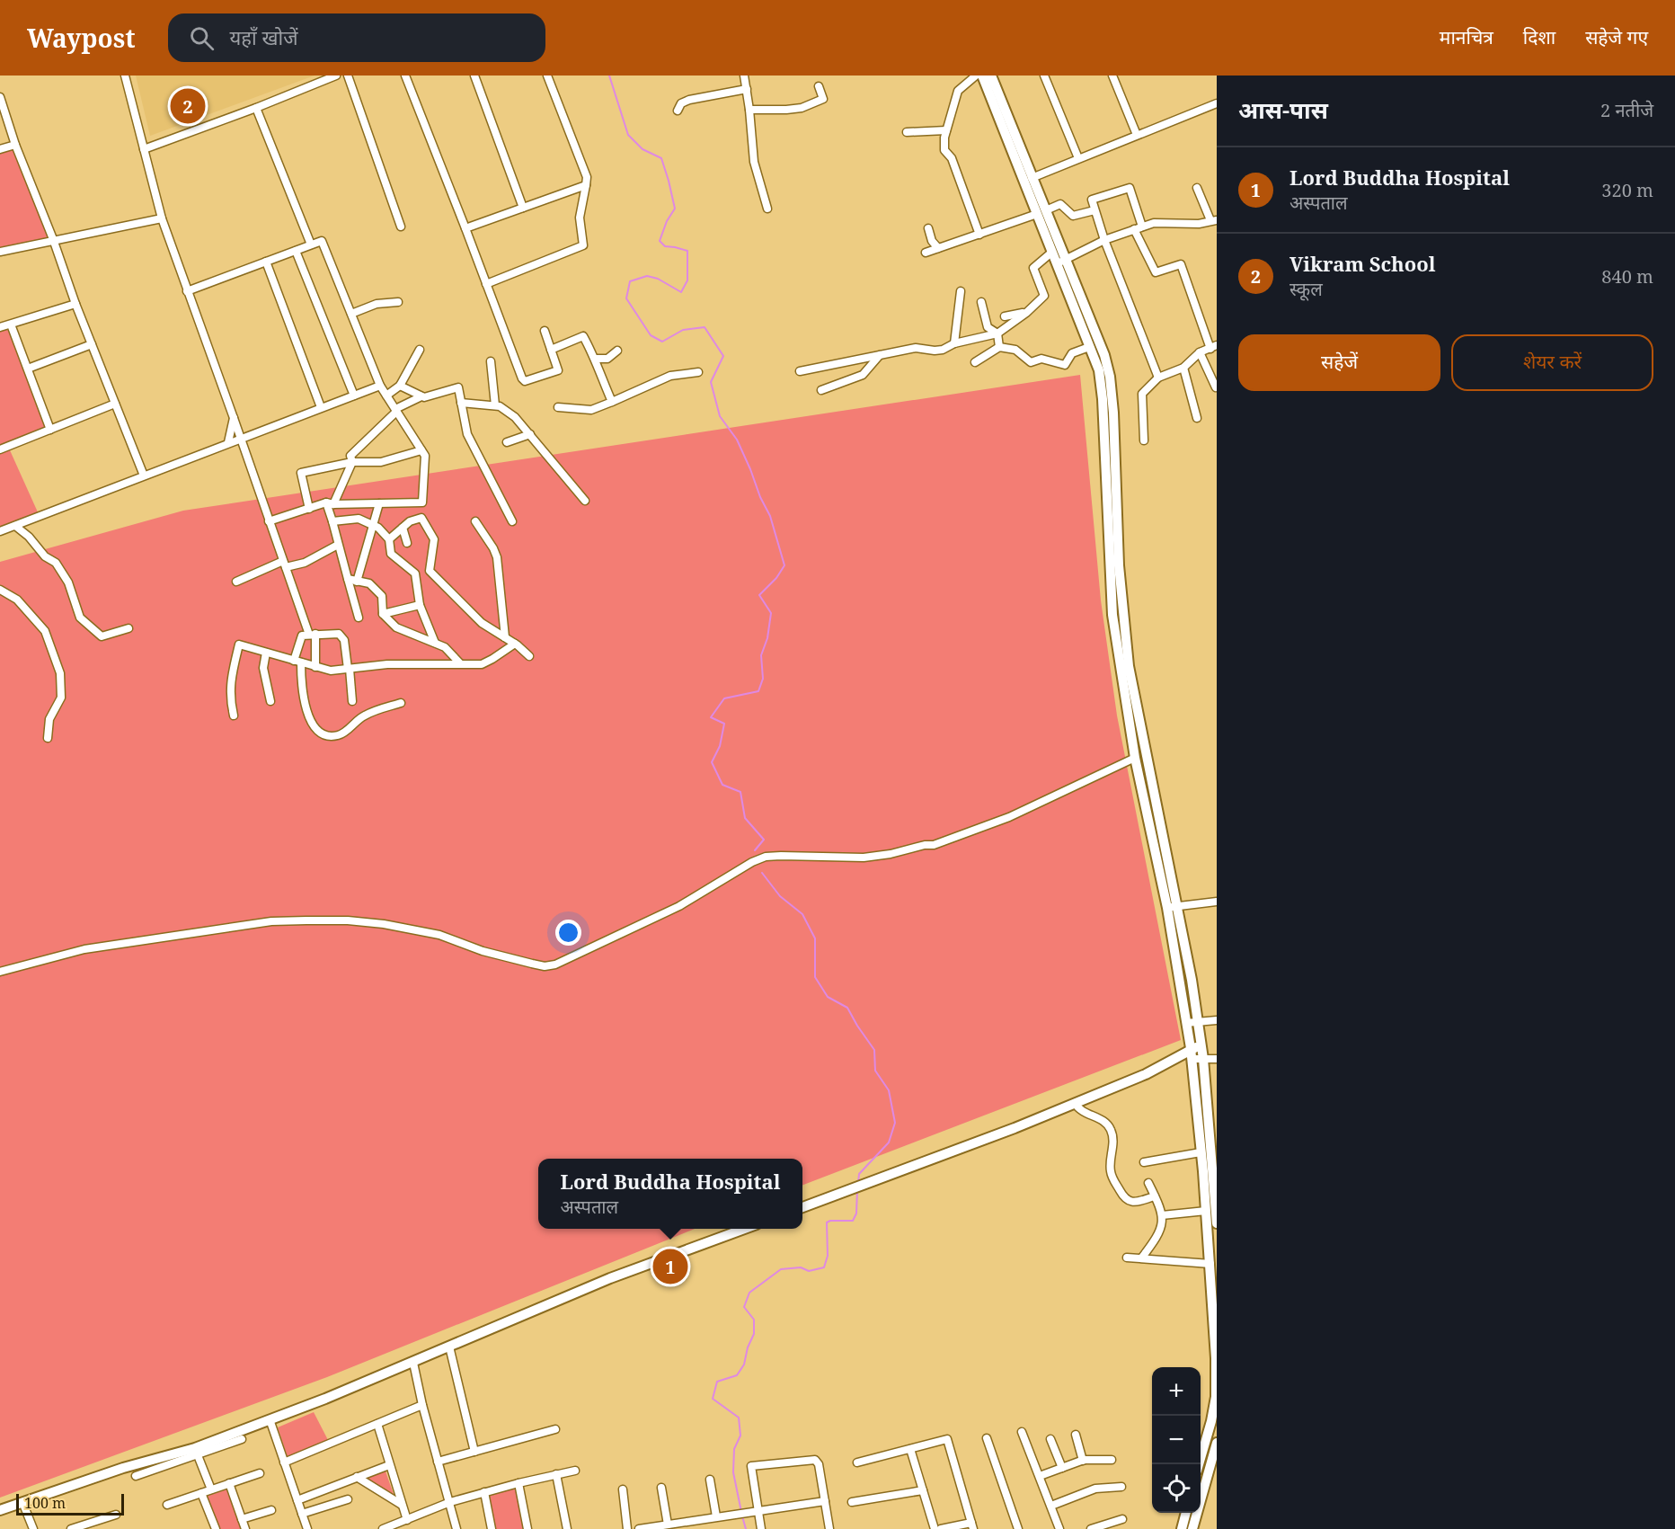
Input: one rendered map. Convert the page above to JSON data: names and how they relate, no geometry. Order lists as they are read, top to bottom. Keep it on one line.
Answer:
{"scale_bar":"100 m","page":{"header":"Waypost","search":"यहाँ खोजें","nav":["मानचित्र","दिशा","सहेजे गए"],"heading":["आस-पास","2 नतीजे"],"pins":["2","1"],"list":[{"mark":"1","name":"Lord Buddha Hospital","note":"अस्पताल","value":"320 m"},{"mark":"2","name":"Vikram School","note":"स्कूल","value":"840 m"}],"buttons":["सहेजें","शेयर करें"],"popup":["Lord Buddha Hospital","अस्पताल"],"map_buttons":["+","−"],"scale":"100 m"}}
